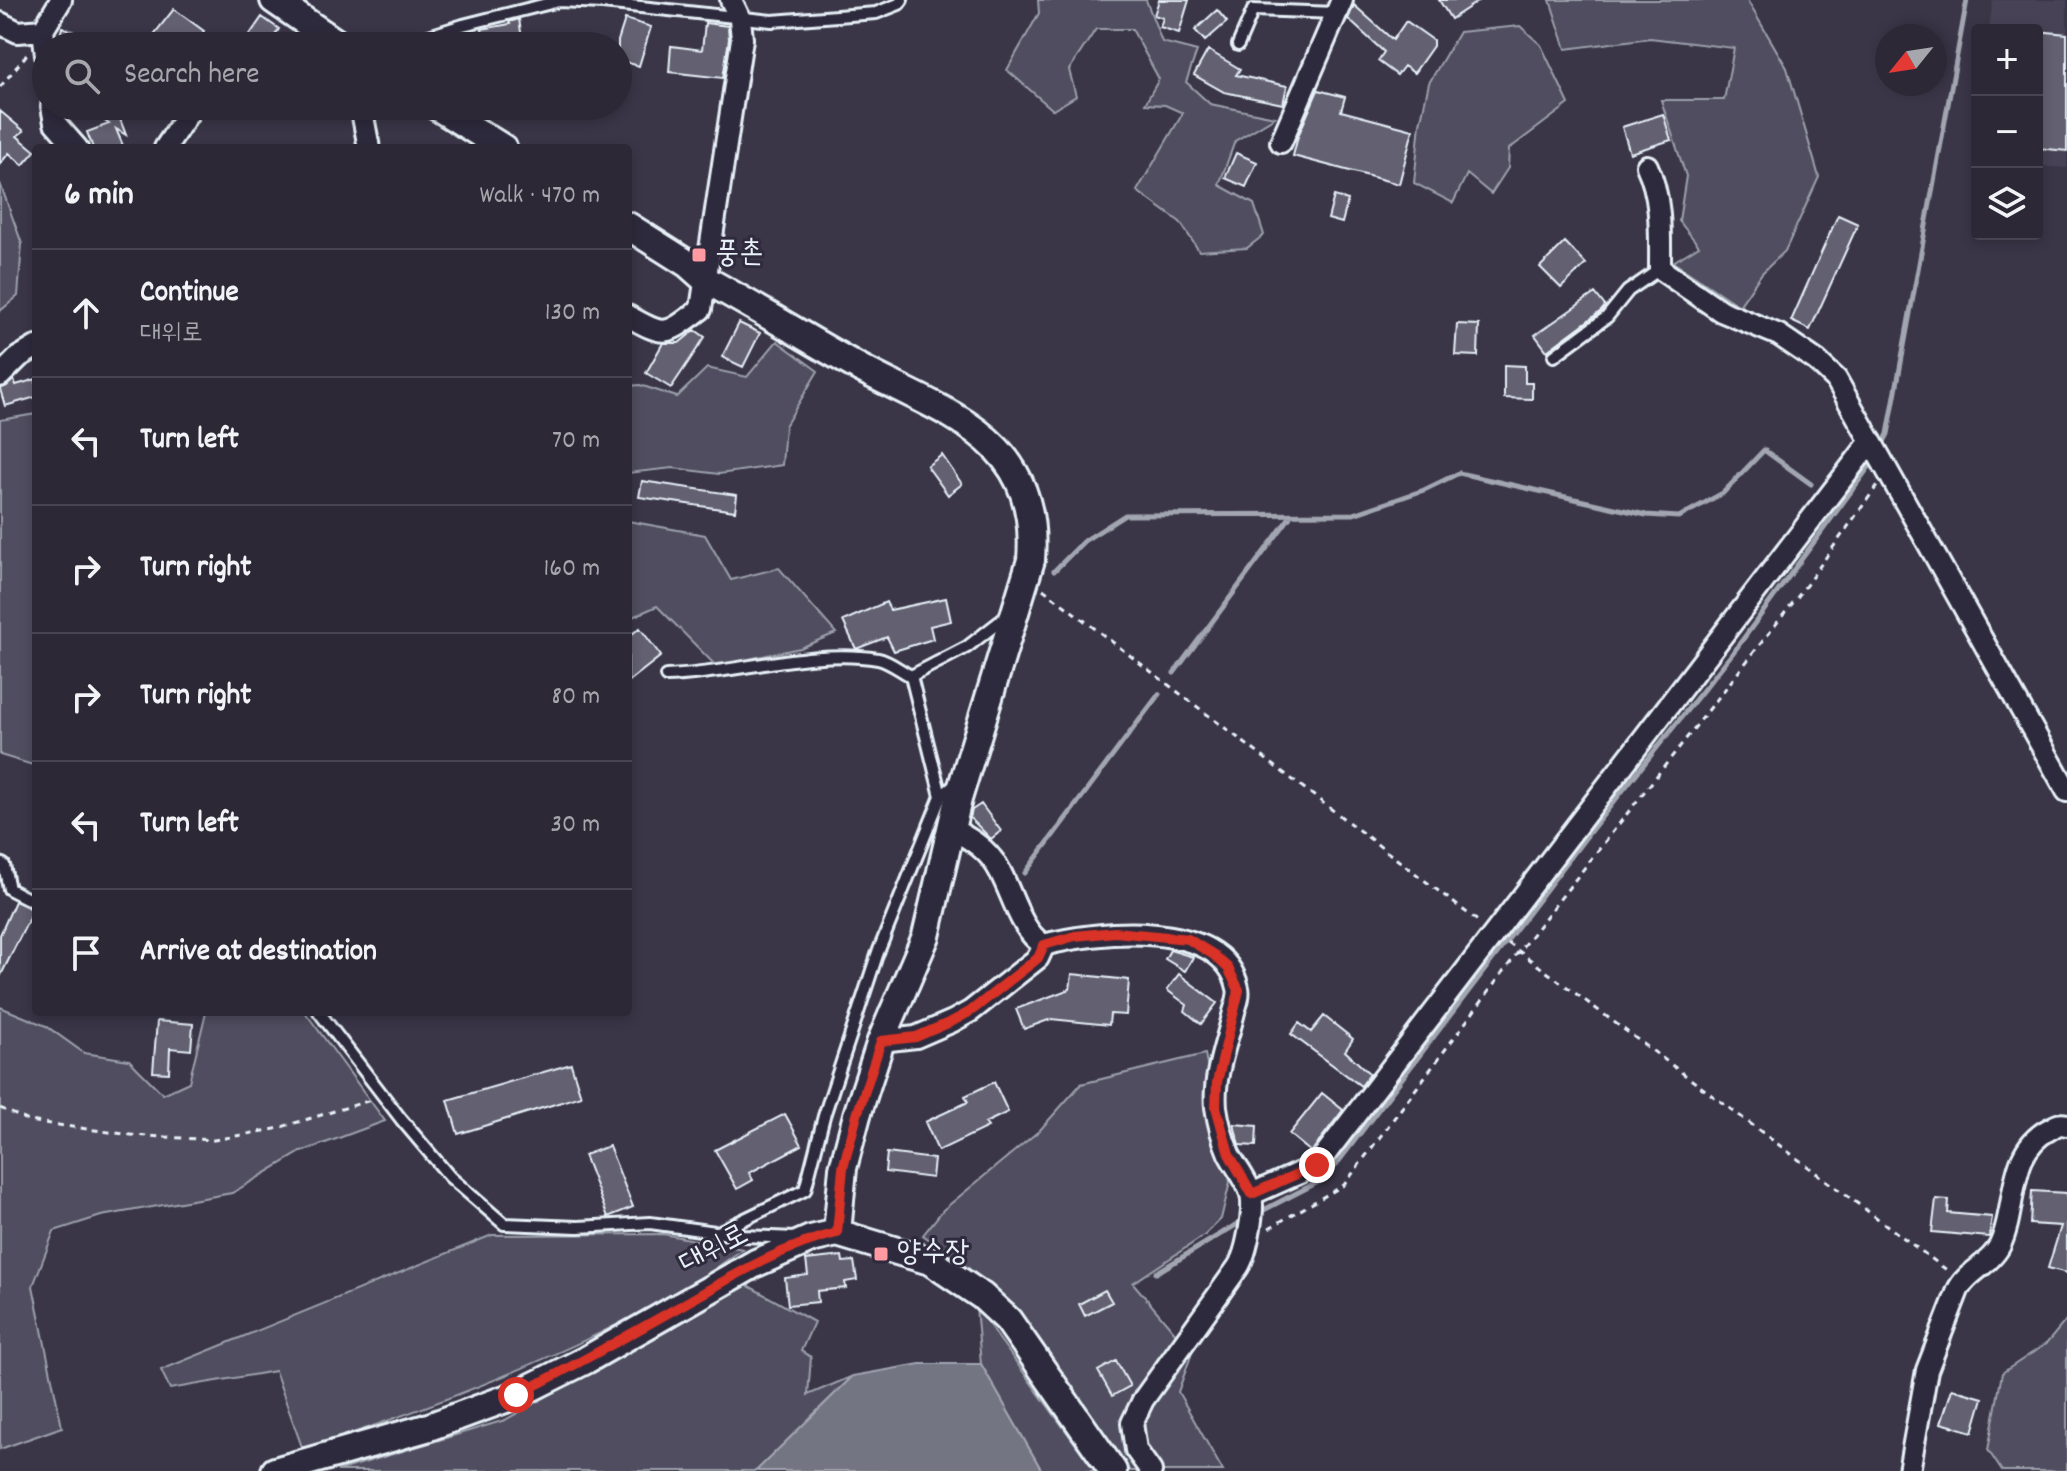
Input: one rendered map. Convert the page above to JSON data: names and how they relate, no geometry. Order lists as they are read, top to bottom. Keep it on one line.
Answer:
{"streets":{"street":["대위로"]},"places":{"transit":["풍촌","양수장"]},"north":"bottom left","page":{"map_buttons":["+","−"],"search":"Search here","heading":["6 min","Walk · 470 m"],"list":[["Continue","대위로","130 m"],["Turn left","70 m"],["Turn right","160 m"],["Turn right","80 m"],["Turn left","30 m"],"Arrive at destination"]}}
